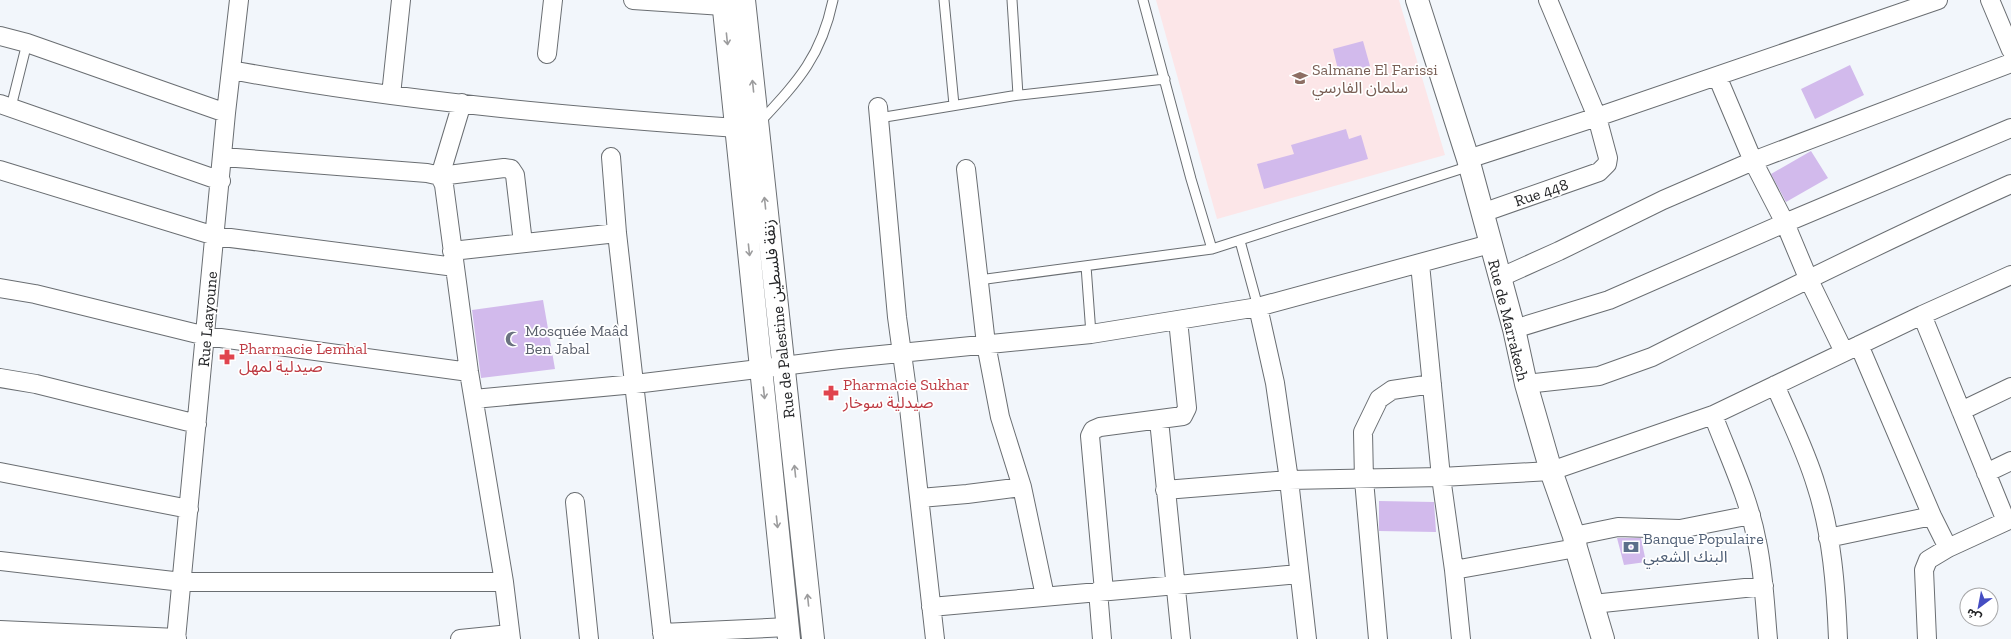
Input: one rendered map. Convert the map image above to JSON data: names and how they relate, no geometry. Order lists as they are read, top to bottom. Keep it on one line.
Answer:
{"streets":{"main road":["Rue de Palestine زنقة فلسطين","Rue de Marrakech"],"street":["Rue 448","Rue Laayoune"]},"crossings":[["Rue 448","Rue de Marrakech"]],"places":{"school or university":["Salmane El Farissi سلمان الفارسي"],"mosque":["Mosquée Maâd Ben Jabal"],"pharmacy":["Pharmacie Lemhal صيدلية لمهل","Pharmacie Sukhar صيدلية سوخار"],"bank":["Banque Populaire البنك الشعبي"]},"north":"bottom left"}
